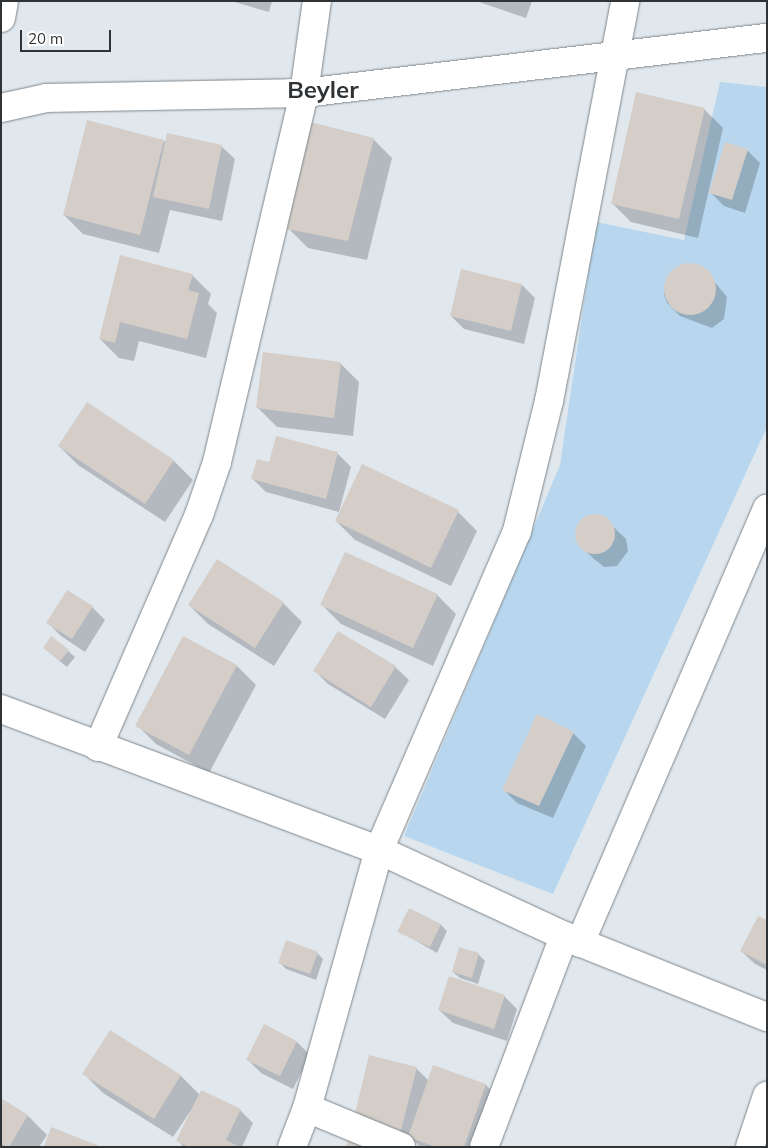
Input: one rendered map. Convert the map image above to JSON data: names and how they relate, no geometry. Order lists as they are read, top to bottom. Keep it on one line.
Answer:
{"districts":["Beyler"],"scale_bar":"20 m"}
